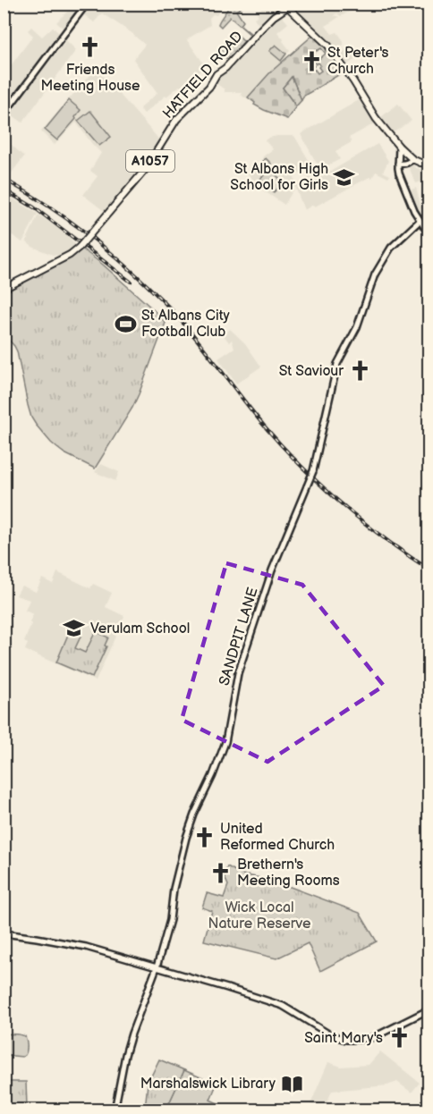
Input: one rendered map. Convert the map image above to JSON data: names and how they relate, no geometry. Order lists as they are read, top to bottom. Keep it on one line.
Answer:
{"streets":{"main road":["HATFIELD ROAD","A1057"],"street":["SANDPIT LANE"]},"parks":["Wick Local Nature Reserve"],"places":{"church":["Friends Meeting House","St Peter's Church","St Saviour","United Reformed Church","Brethern's Meeting Rooms","Saint Mary's"],"school or university":["St Albans High School for Girls","Verulam School"],"sports":["St Albans City Football Club"],"library":["Marshalswick Library"]}}
